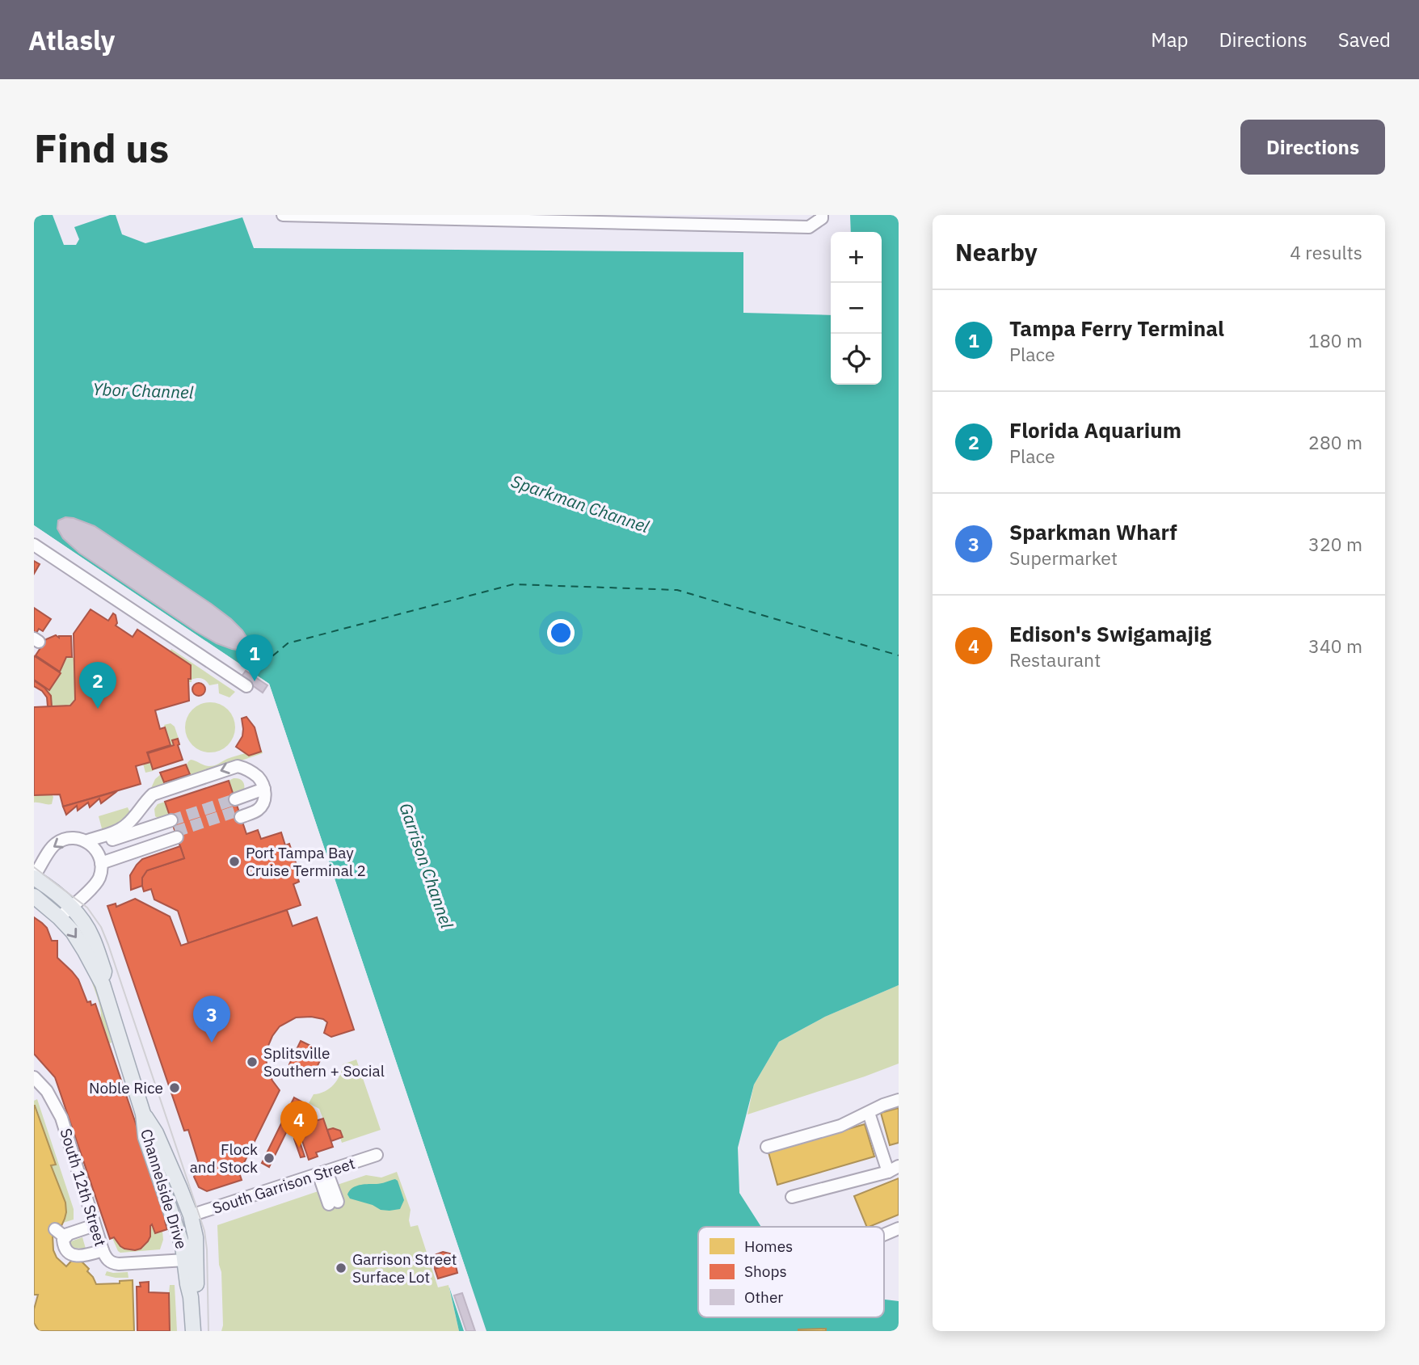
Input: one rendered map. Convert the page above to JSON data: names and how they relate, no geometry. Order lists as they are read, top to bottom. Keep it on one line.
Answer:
{"streets":{"main road":["Channelside Drive"],"street":["South Garrison Street","South 12th Street"]},"crossings":[["South Garrison Street","Channelside Drive"],["South 12th Street","Channelside Drive"]],"water":["Ybor Channel","Sparkman Channel","Garrison Channel"],"places":["Port Tampa Bay Cruise Terminal 2","Splitsville Southern + Social","Noble Rice","Flock and Stock","Garrison Street Surface Lot"],"legend":["Homes","Shops","Other"],"page":{"header":"Atlasly","nav":["Map","Directions","Saved"],"buttons":"Directions","title":"Find us","heading":["Nearby","4 results"],"map_buttons":["+","−"],"list":[{"mark":"1","name":"Tampa Ferry Terminal","note":"Place","value":"180 m"},{"mark":"2","name":"Florida Aquarium","note":"Place","value":"280 m"},{"mark":"3","name":"Sparkman Wharf","note":"Supermarket","value":"320 m"},{"mark":"4","name":"Edison's Swigamajig","note":"Restaurant","value":"340 m"}],"pins":["1","2","3","4"]}}
